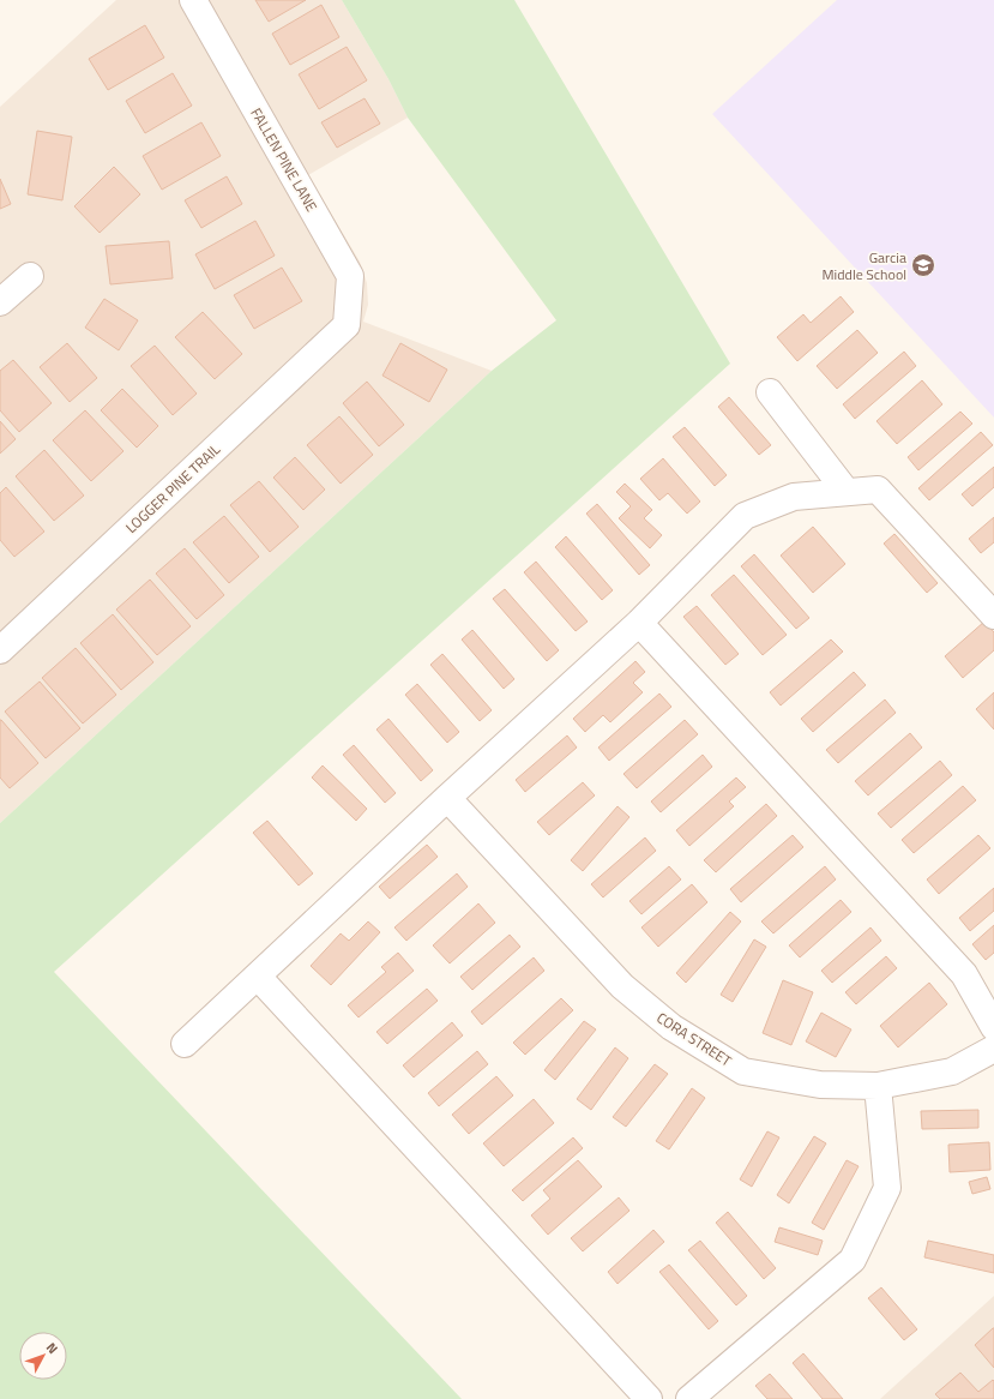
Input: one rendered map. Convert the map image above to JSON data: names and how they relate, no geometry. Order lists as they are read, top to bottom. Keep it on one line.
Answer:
{"streets":{"street":["FALLEN PINE LANE","LOGGER PINE TRAIL","CORA STREET"]},"crossings":[["FALLEN PINE LANE","LOGGER PINE TRAIL"]],"places":{"school or university":["Garcia Middle School"]},"north":"top right"}
